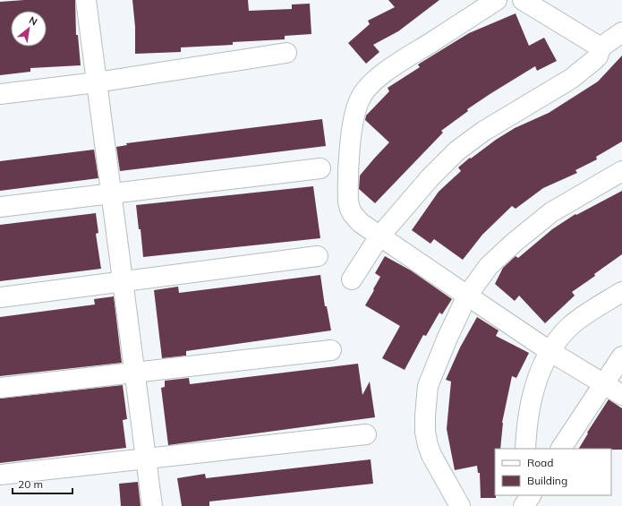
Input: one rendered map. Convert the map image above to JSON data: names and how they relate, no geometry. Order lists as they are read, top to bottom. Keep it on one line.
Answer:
{"legend":["Road","Building"],"scale_bar":"20 m","north":"top right"}
